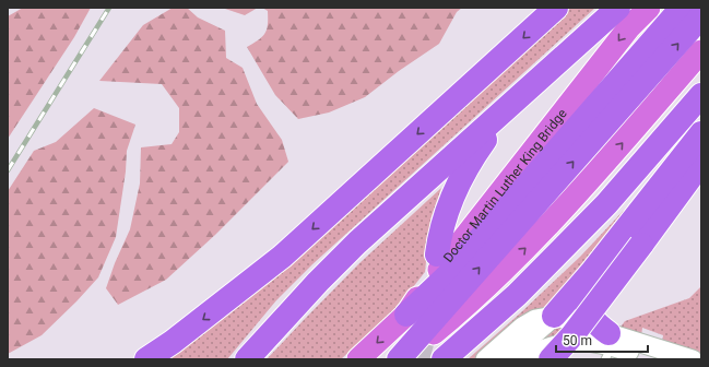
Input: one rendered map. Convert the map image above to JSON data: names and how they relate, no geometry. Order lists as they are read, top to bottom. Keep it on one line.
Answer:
{"streets":{"main road":["Doctor Martin Luther King Bridge"]},"scale_bar":"50 m"}
